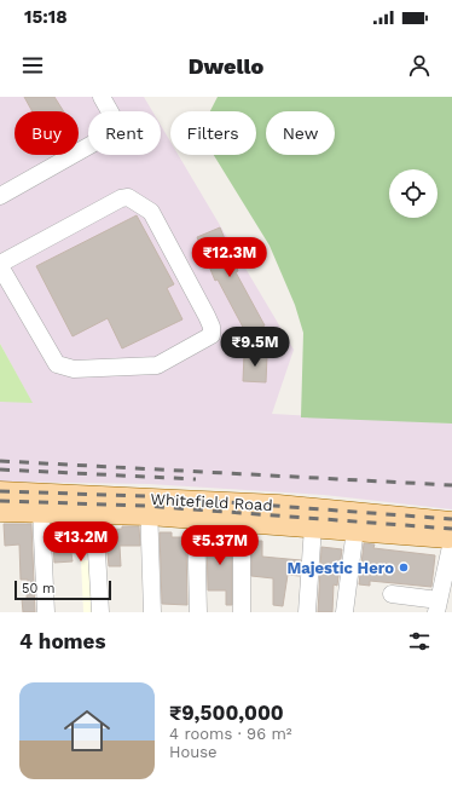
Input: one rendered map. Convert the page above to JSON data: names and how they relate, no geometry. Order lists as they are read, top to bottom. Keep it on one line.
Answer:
{"streets":{"main road":["Whitefield Road"]},"places":["Majestic Hero"],"scale_bar":"50 m","page":{"status":"15:18","header":"Dwello","chip":["Buy","Rent","Filters","New"],"price":["₹12.3M","₹9.5M","₹13.2M","₹5.37M"],"scale":"50 m","heading":"4 homes","list":[{"name":"₹9,500,000","note":"4 rooms · 96 m² · House"}]}}
